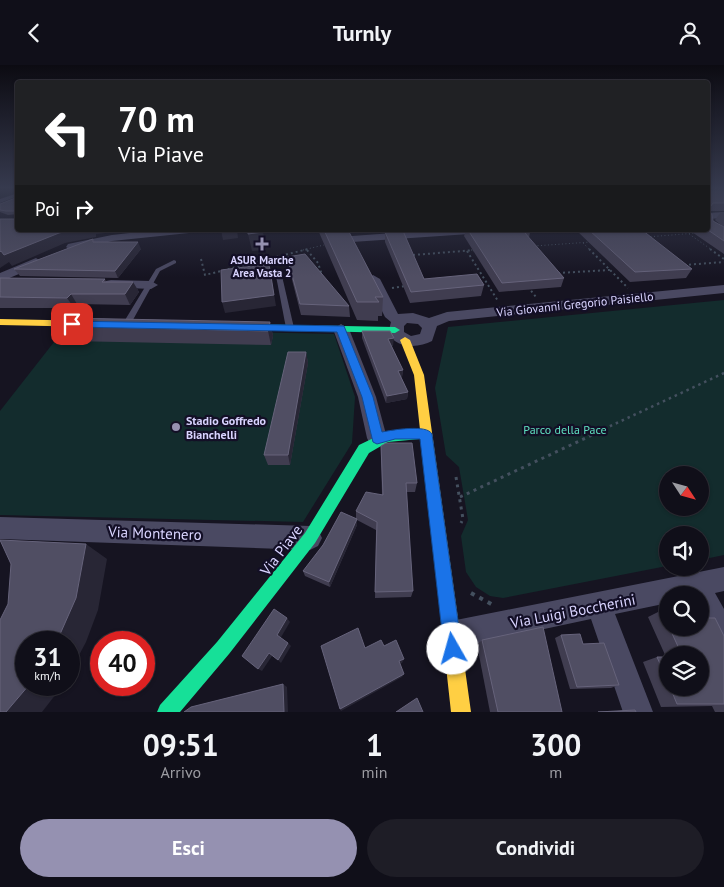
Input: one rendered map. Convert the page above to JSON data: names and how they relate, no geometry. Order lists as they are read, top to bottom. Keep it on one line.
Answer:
{"streets":{"street":["Via Giovanni Gregorio Paisiello","Via Montenero","Via Piave","Via Luigi Boccherini"]},"crossings":[["Via Montenero","Via Piave"]],"parks":["Parco della Pace"],"places":{"health":["ASUR Marche Area Vasta 2"],"other":["Stadio Goffredo Bianchelli"]},"north":"bottom right","page":{"header":"Turnly","turn":["70 m","Via Piave"],"then":"Poi","speed":"31 km/h","limit":"40","eta":["09:51","Arrivo","1","min","300","m"],"buttons":["Esci","Condividi"]}}
